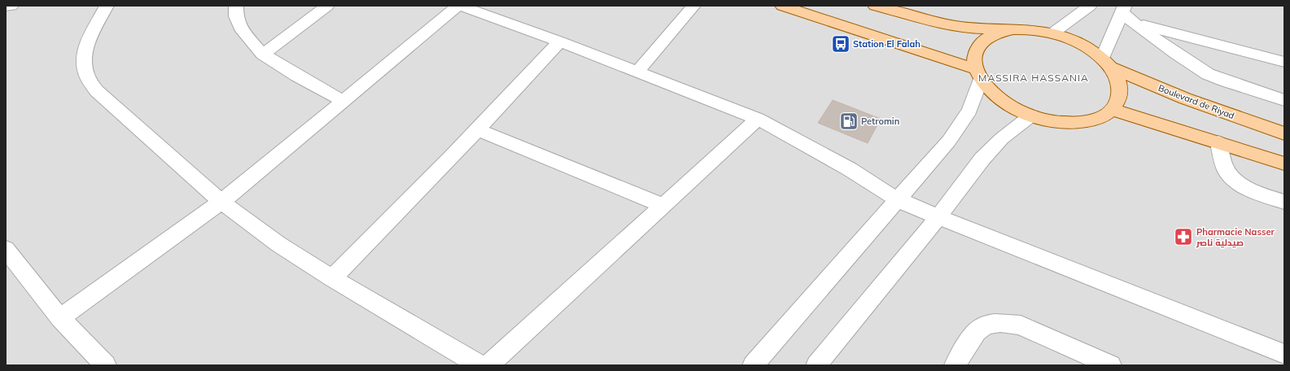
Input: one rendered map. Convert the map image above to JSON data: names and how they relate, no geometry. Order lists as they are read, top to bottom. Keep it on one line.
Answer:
{"streets":{"main road":["Boulevard de Riyad"]},"districts":["MASSIRA HASSANIA"],"places":{"bus stop":["Station El Falah"],"fuel station":["Petromin"],"pharmacy":["Pharmacie Nasser صيدلية ناصر"]}}
